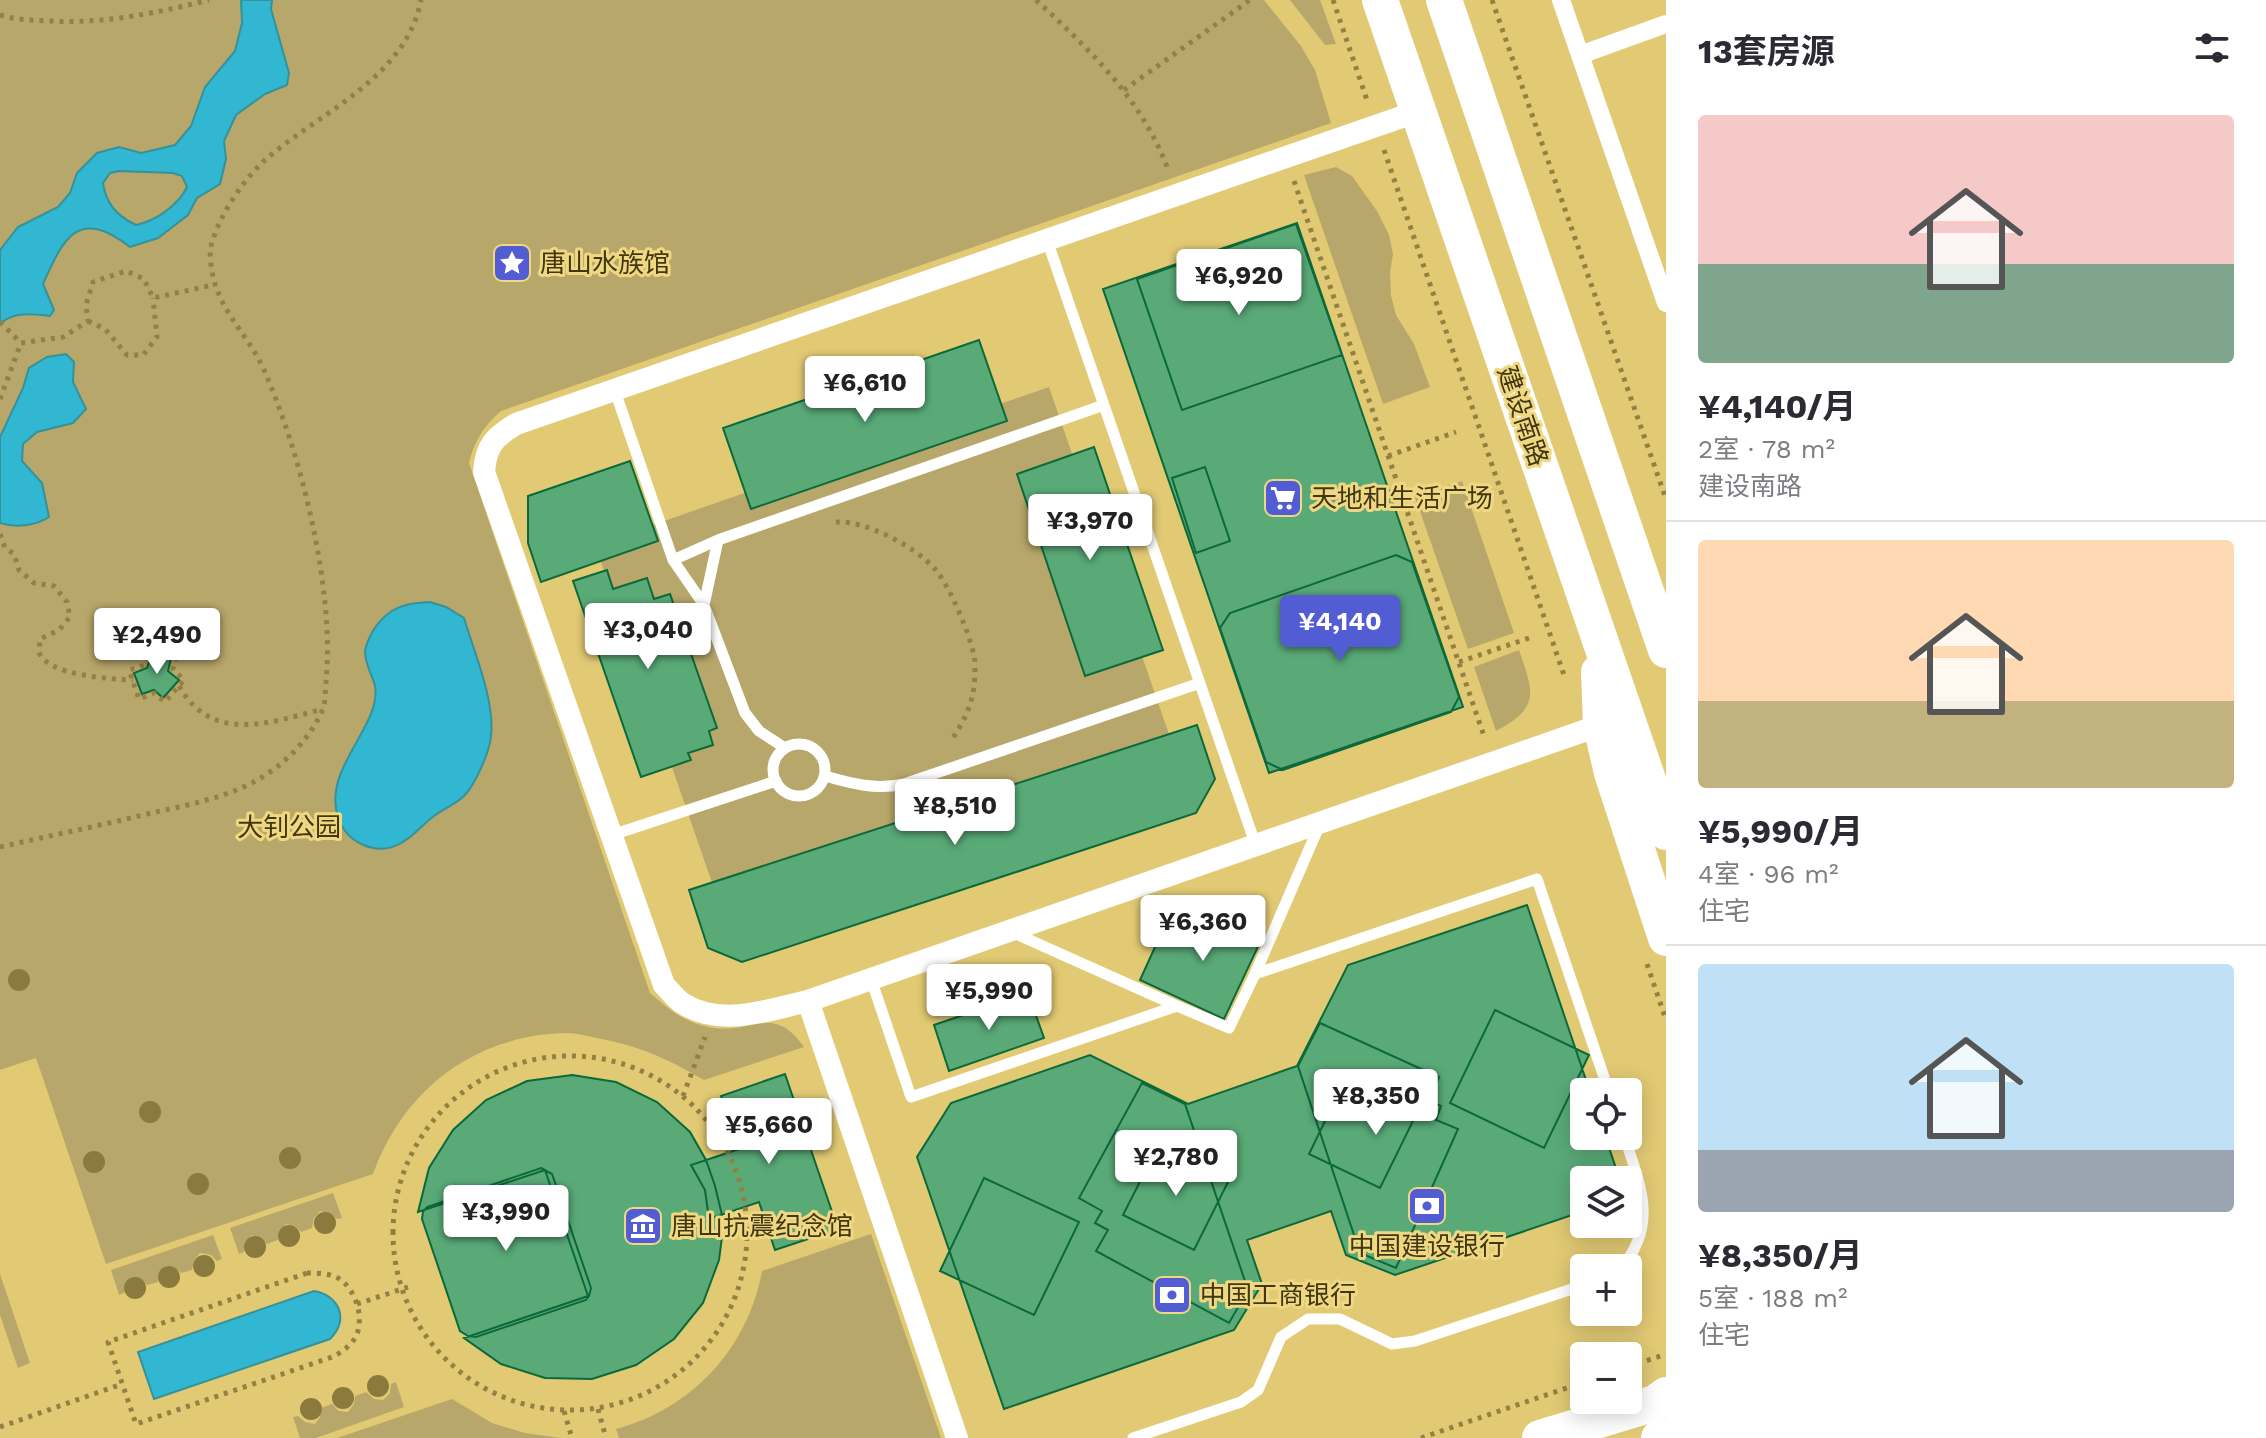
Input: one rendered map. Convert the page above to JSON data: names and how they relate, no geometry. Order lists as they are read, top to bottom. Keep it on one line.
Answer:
{"streets":{"main road":["建设南路"]},"parks":["大钊公园"],"places":{"place":["唐山水族馆"],"supermarket":["天地和生活广场"],"bank":["中国建设银行","中国工商银行"],"museum":["唐山抗震纪念馆"]},"page":{"heading":"13套房源","list":[{"name":"¥4,140/月","note":"2室 · 78 m² · 建设南路"},{"name":"¥5,990/月","note":"4室 · 96 m² · 住宅"},{"name":"¥8,350/月","note":"5室 · 188 m² · 住宅"}],"price":["¥6,920","¥6,610","¥3,970","¥4,140","¥3,040","¥2,490","¥8,510","¥6,360","¥5,990","¥8,350","¥5,660","¥2,780","¥3,990"],"map_buttons":["+","−"]}}
